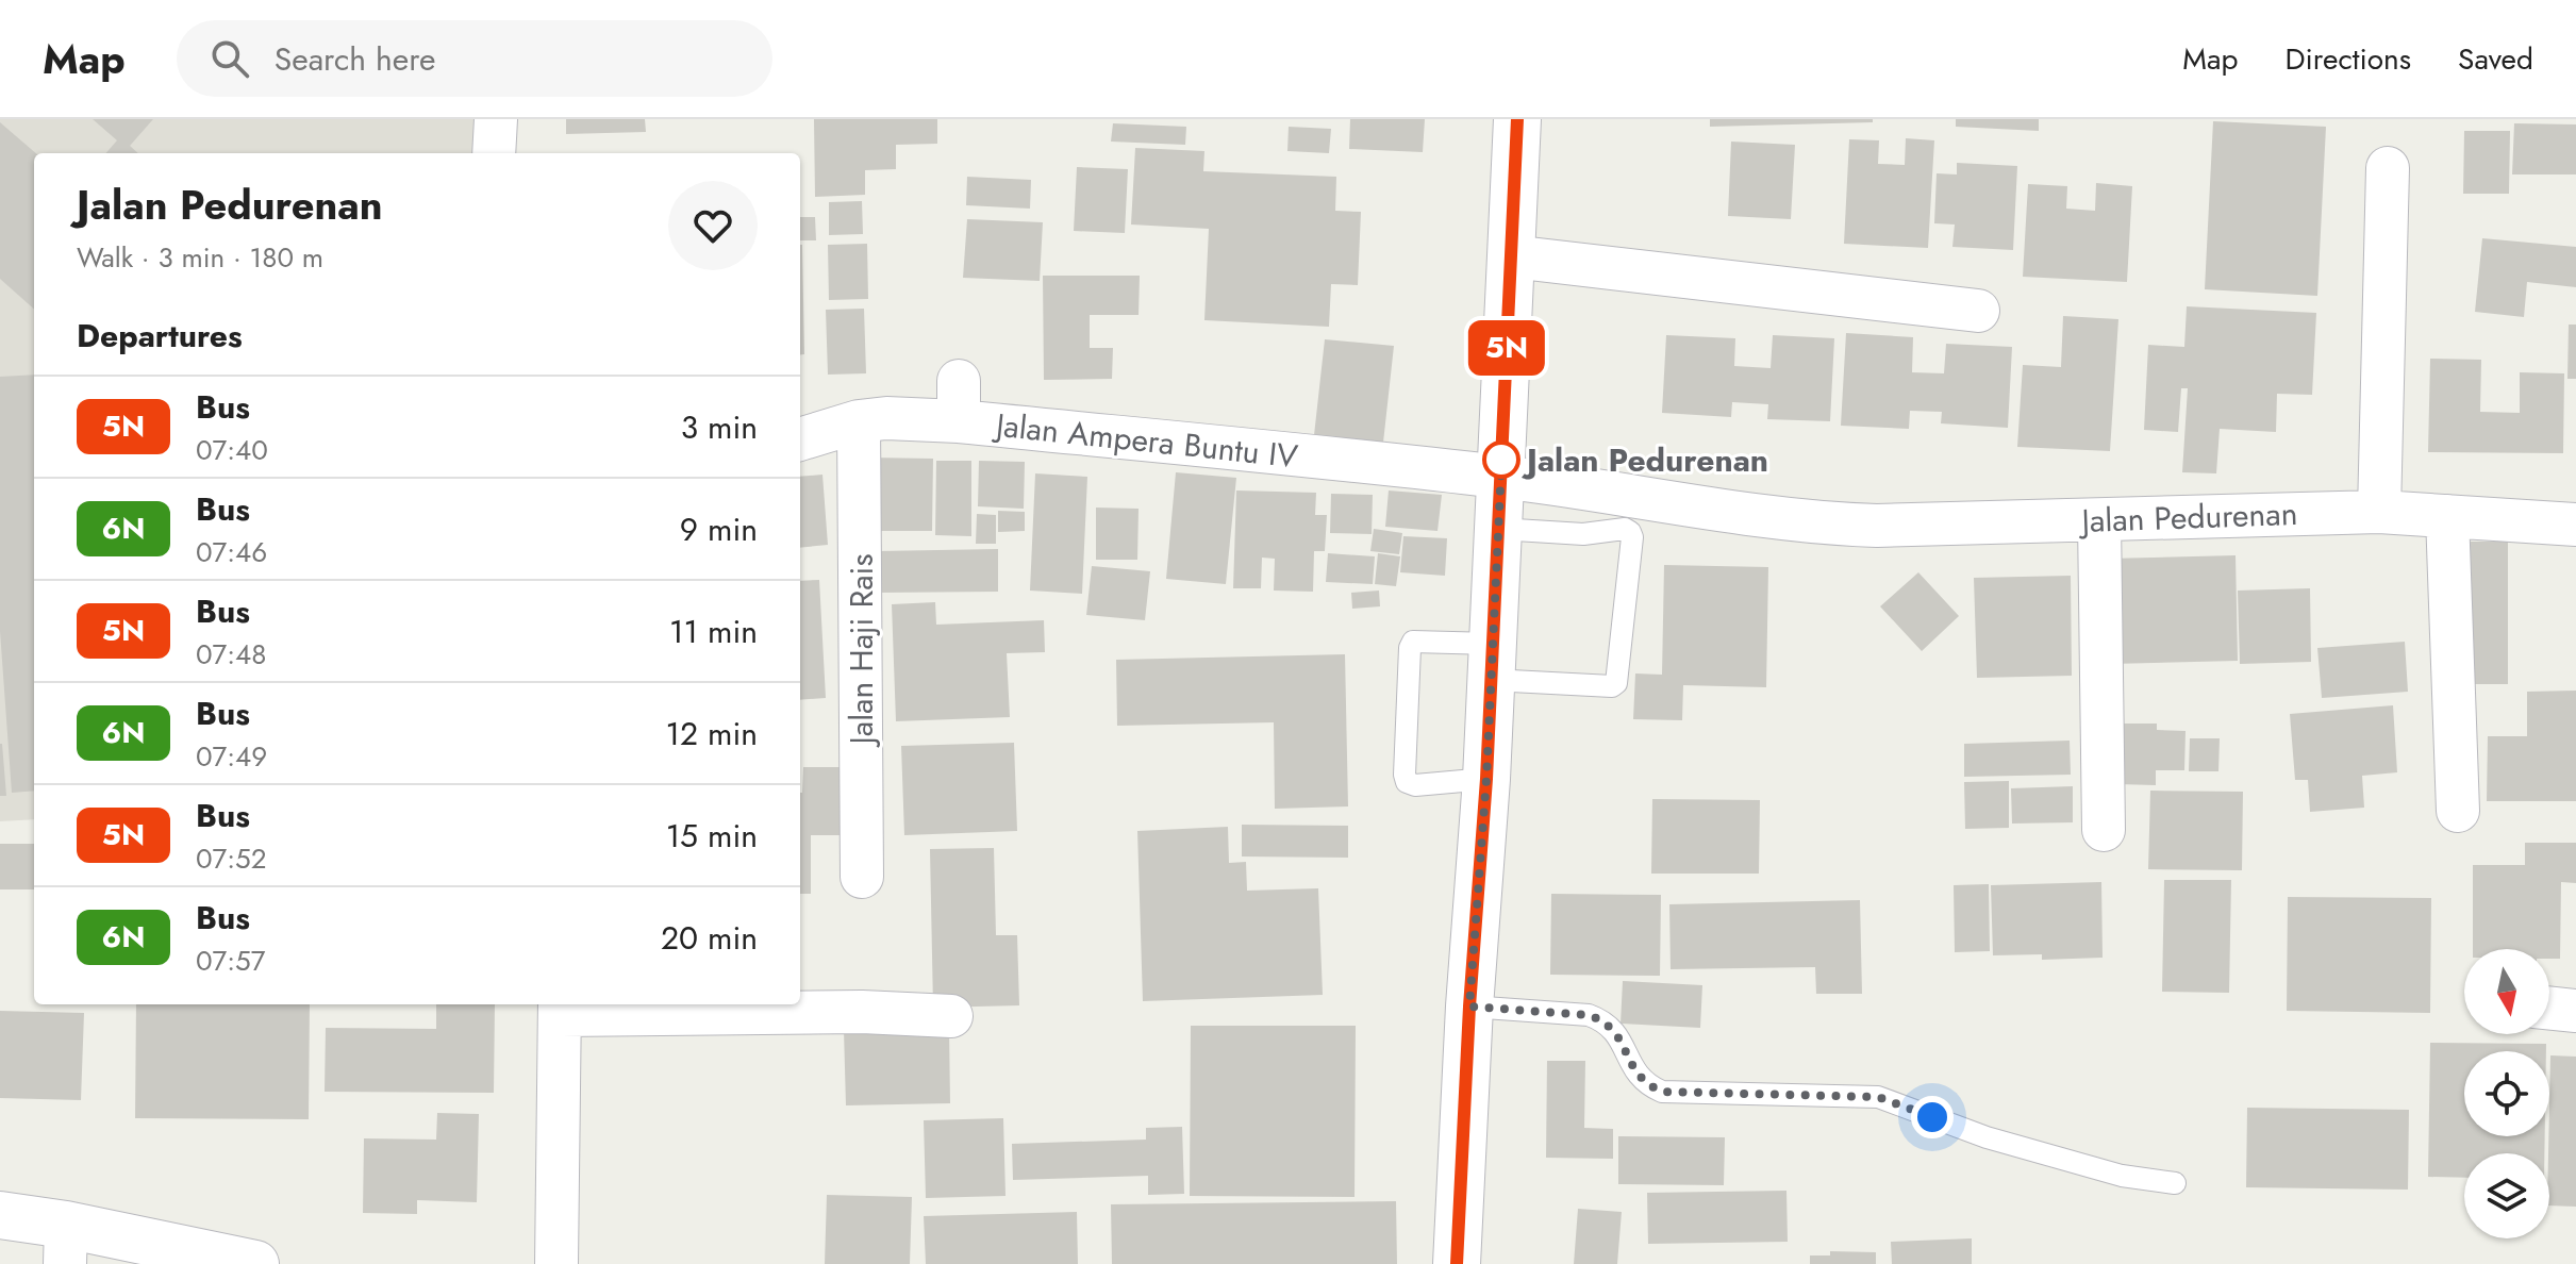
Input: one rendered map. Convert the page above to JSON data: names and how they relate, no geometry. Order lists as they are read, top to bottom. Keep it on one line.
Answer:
{"streets":{"street":["Jalan Ampera Buntu IV","Jalan Pedurenan","Jalan Haji Rais"]},"crossings":[["Jalan Ampera Buntu IV","Jalan Pedurenan"],["Jalan Ampera Buntu IV","Jalan Haji Rais"]],"places":["Jalan Pedurenan"],"lines":["bus line 5N"],"north":"bottom","page":{"header":"Map","search":"Search here","nav":["Map","Directions","Saved"],"on_map":"5N","heading":[["Jalan Pedurenan","Walk · 3 min · 180 m"],"Departures"],"list":[{"mark":"5N","name":"Bus","note":"07:40","value":"3 min"},{"mark":"6N","name":"Bus","note":"07:46","value":"9 min"},{"mark":"5N","name":"Bus","note":"07:48","value":"11 min"},{"mark":"6N","name":"Bus","note":"07:49","value":"12 min"},{"mark":"5N","name":"Bus","note":"07:52","value":"15 min"},{"mark":"6N","name":"Bus","note":"07:57","value":"20 min"}]}}
